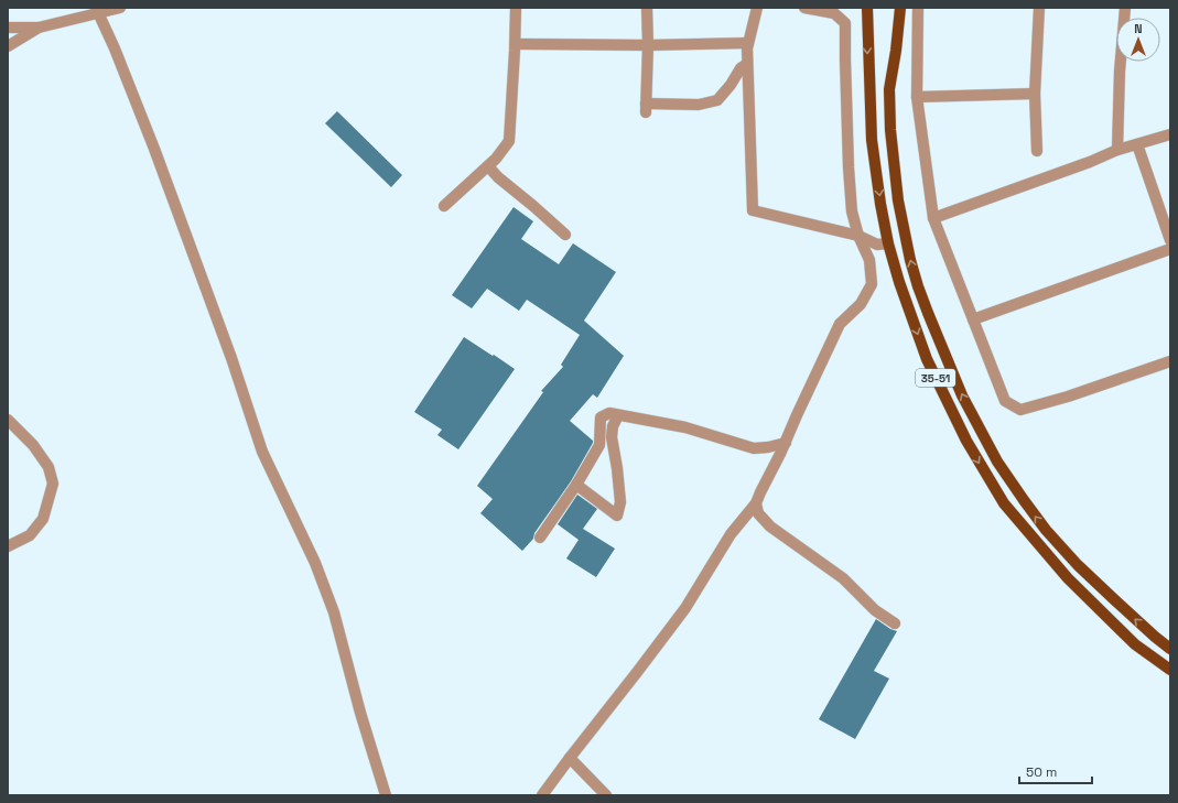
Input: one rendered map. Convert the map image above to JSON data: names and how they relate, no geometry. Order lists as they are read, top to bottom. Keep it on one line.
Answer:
{"streets":{"main road":["35-51"]},"scale_bar":"50 m","north":"top"}
